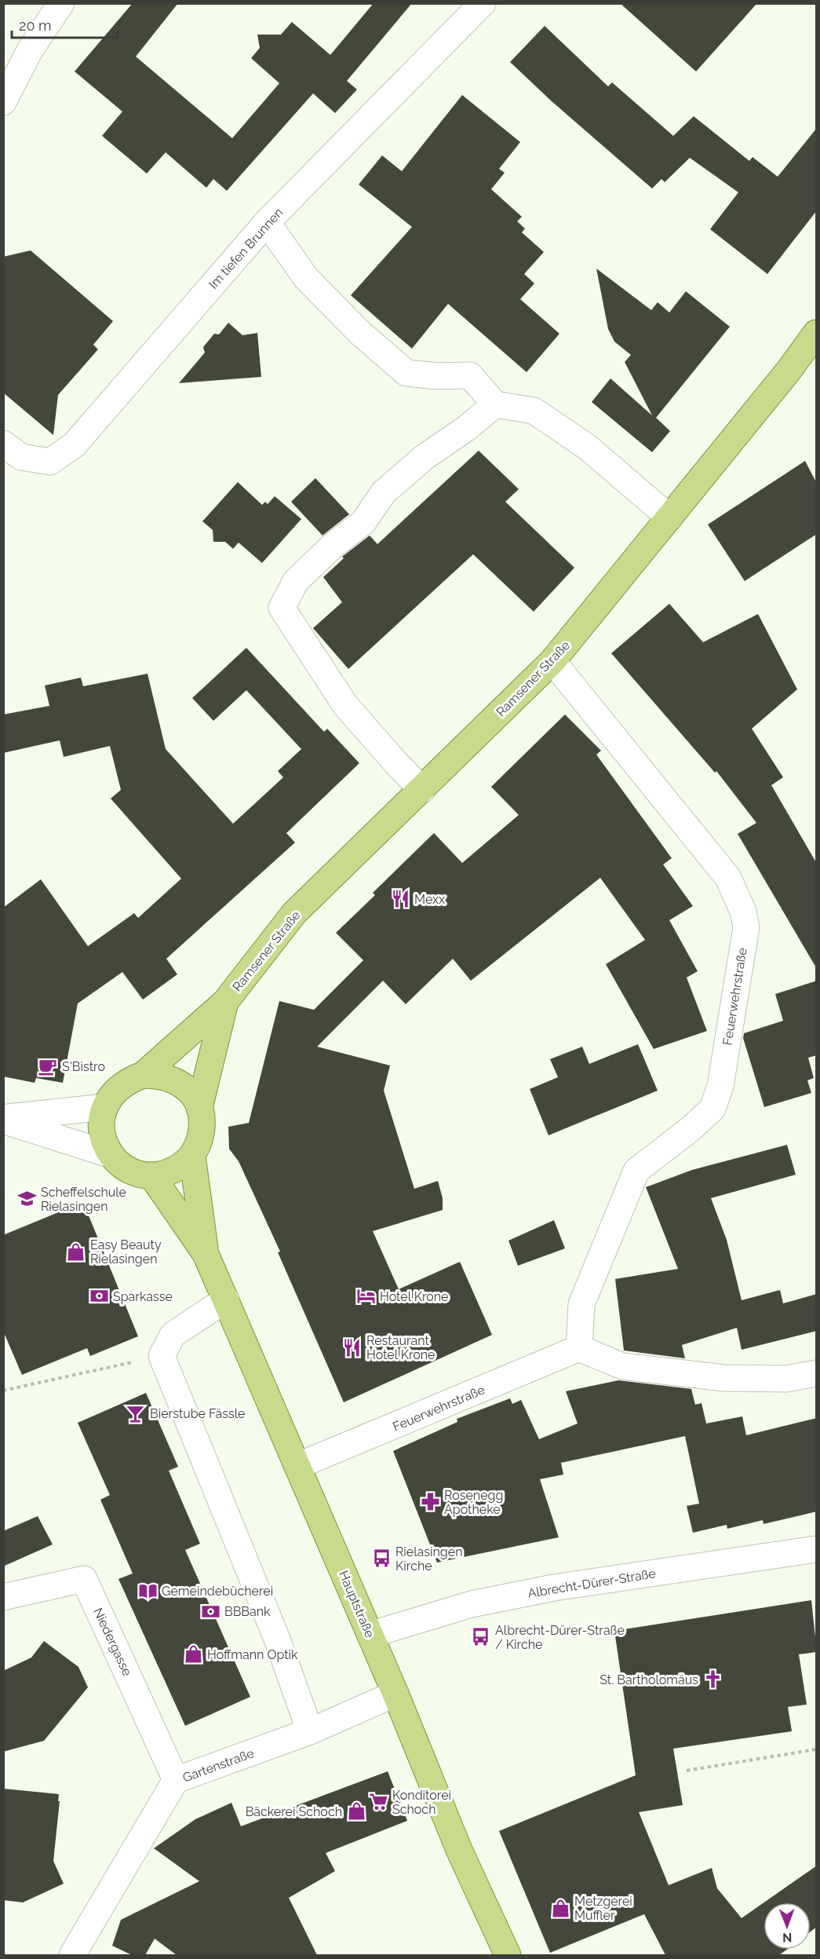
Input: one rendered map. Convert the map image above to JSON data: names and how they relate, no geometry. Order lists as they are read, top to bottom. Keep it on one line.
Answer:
{"streets":{"main road":["Ramsener Straße","Hauptstraße"],"street":["Im tiefen Brunnen","Feuerwehrstraße","Albrecht-Dürer-Straße","Niedergasse","Gartenstraße"]},"crossings":[["Ramsener Straße","Feuerwehrstraße"],["Feuerwehrstraße","Hauptstraße"],["Albrecht-Dürer-Straße","Hauptstraße"],["Hauptstraße","Gartenstraße"],["Niedergasse","Gartenstraße"]],"places":{"restaurant":["Mexx","Restaurant Hotel Krone"],"cafe":["S'Bistro"],"school or university":["Scheffelschule Rielasingen"],"shop":["Easy Beauty Rielasingen","Hoffmann Optik","Bäckerei Schoch","Metzgerei Muffler"],"bank":["Sparkasse","BBBank"],"hotel":["Hotel Krone"],"bar":["Bierstube Fässle"],"pharmacy":["Rosenegg Apotheke"],"bus stop":["Rielasingen Kirche","Albrecht-Dürer-Straße / Kirche"],"library":["Gemeindebücherei"],"church":["St. Bartholomäus"],"supermarket":["Konditorei Schoch"]},"scale_bar":"20 m","north":"bottom"}
